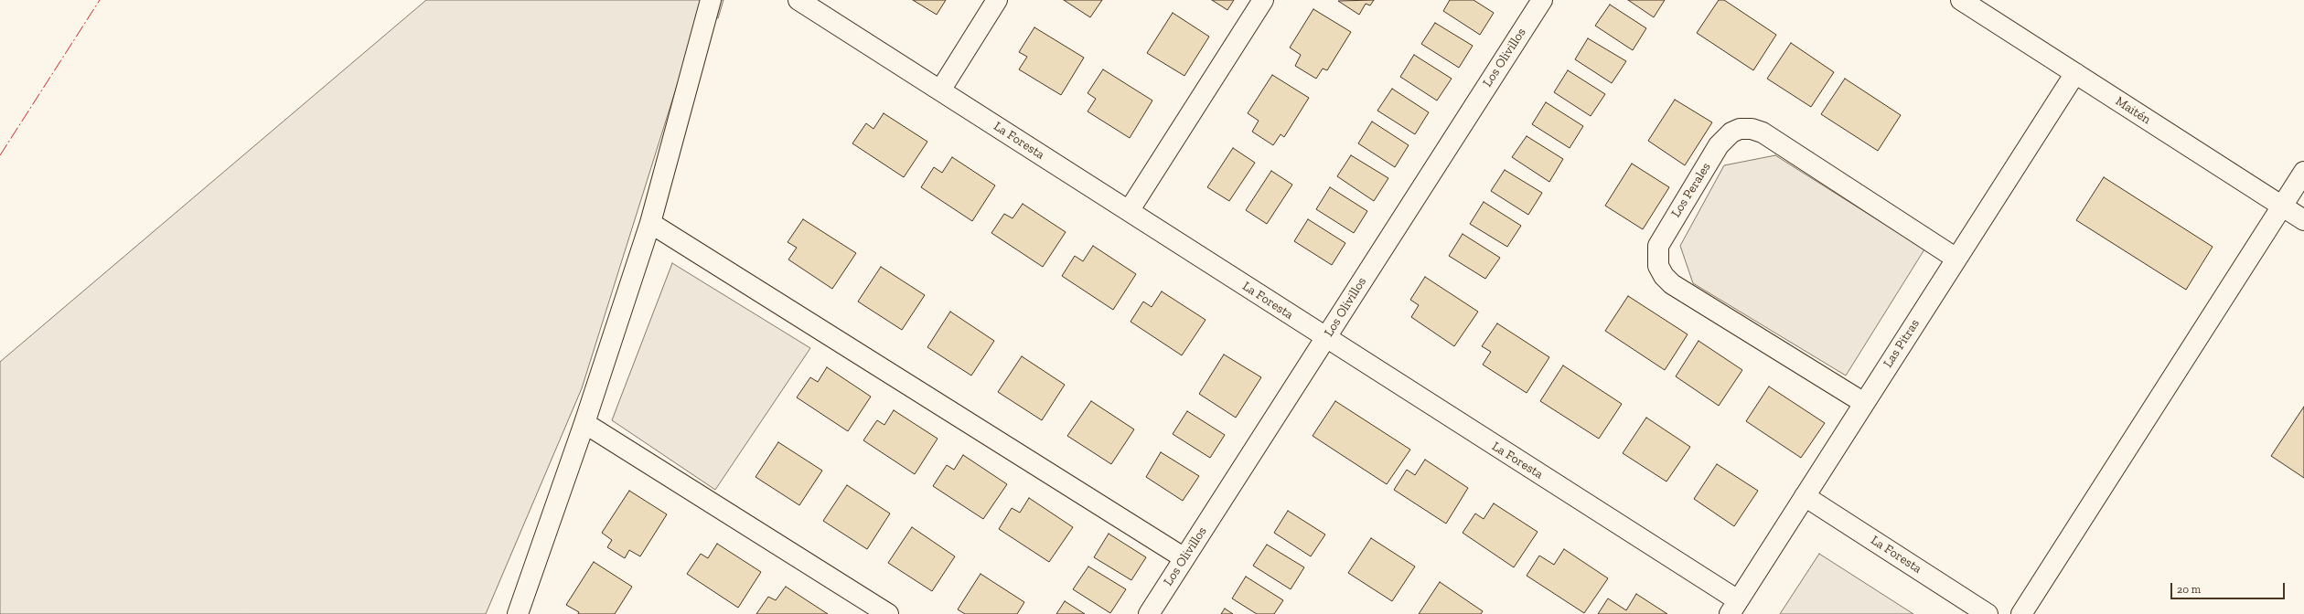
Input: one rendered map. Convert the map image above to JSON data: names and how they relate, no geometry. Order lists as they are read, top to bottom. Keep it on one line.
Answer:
{"streets":{"street":["Los Olivillos","Maitén","La Foresta","Los Perales","Las Pitras"]},"crossings":[["Los Olivillos","La Foresta"],["Maitén","Las Pitras"],["La Foresta","Las Pitras"],["Los Perales","Las Pitras"]],"scale_bar":"20 m"}
